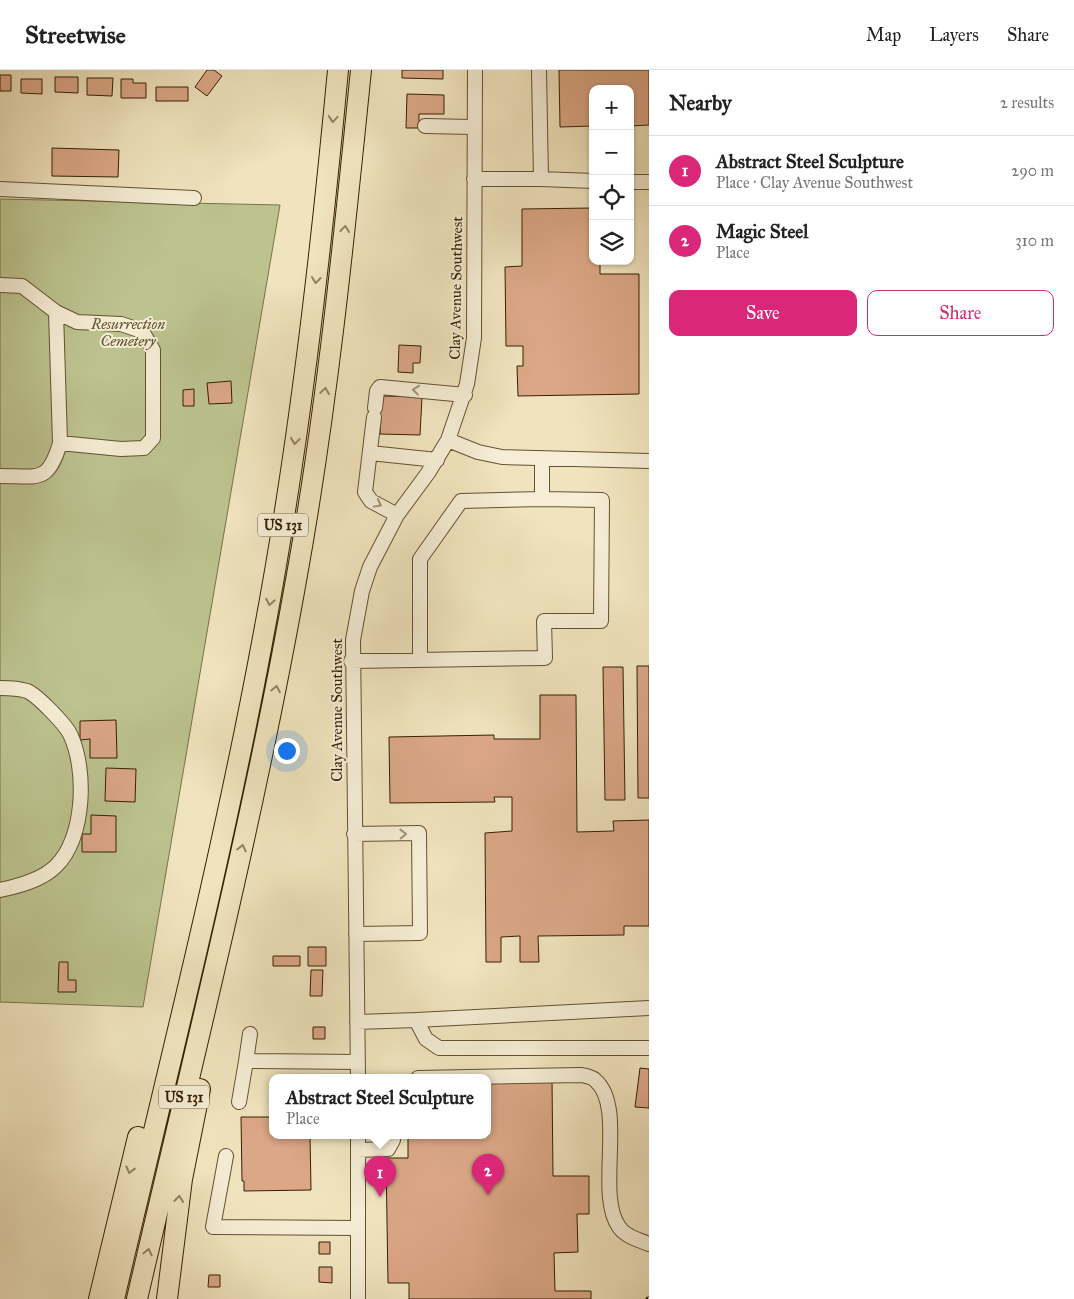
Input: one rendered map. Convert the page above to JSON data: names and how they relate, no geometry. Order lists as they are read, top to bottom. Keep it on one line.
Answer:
{"streets":{"highway":["US 131"],"street":["Clay Avenue Southwest"]},"parks":["Resurrection Cemetery"],"page":{"header":"Streetwise","nav":["Map","Layers","Share"],"heading":["Nearby","2 results"],"map_buttons":["+","−"],"list":[{"mark":"1","name":"Abstract Steel Sculpture","note":"Place · Clay Avenue Southwest","value":"290 m"},{"mark":"2","name":"Magic Steel","note":"Place","value":"310 m"}],"buttons":["Save","Share"],"popup":["Abstract Steel Sculpture","Place"],"pins":["2","1"]}}
